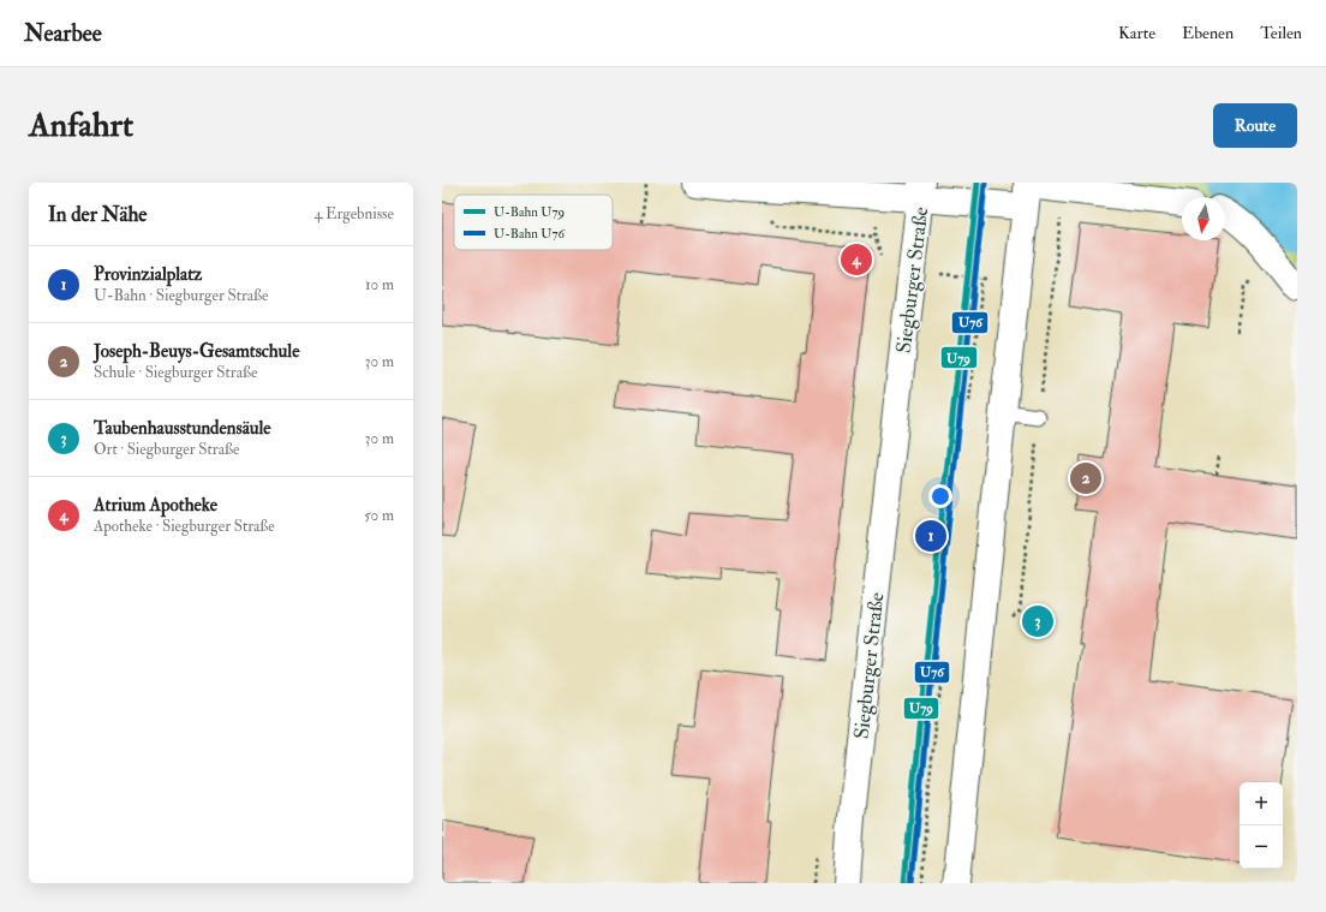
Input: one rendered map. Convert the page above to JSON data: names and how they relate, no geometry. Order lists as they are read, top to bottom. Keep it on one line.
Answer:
{"streets":{"main road":["Siegburger Straße"]},"lines":["metro line U79","metro line U76"],"legend":["U-Bahn U79","U-Bahn U76"],"north":"bottom","page":{"header":"Nearbee","nav":["Karte","Ebenen","Teilen"],"buttons":"Route","title":"Anfahrt","heading":["In der Nähe","4 Ergebnisse"],"pins":["4","2","1","3"],"list":[{"mark":"1","name":"Provinzialplatz","note":"U-Bahn · Siegburger Straße","value":"10 m"},{"mark":"2","name":"Joseph-Beuys-Gesamtschule","note":"Schule · Siegburger Straße","value":"30 m"},{"mark":"3","name":"Taubenhausstundensäule","note":"Ort · Siegburger Straße","value":"30 m"},{"mark":"4","name":"Atrium Apotheke","note":"Apotheke · Siegburger Straße","value":"50 m"}],"map_buttons":["+","−"]}}
